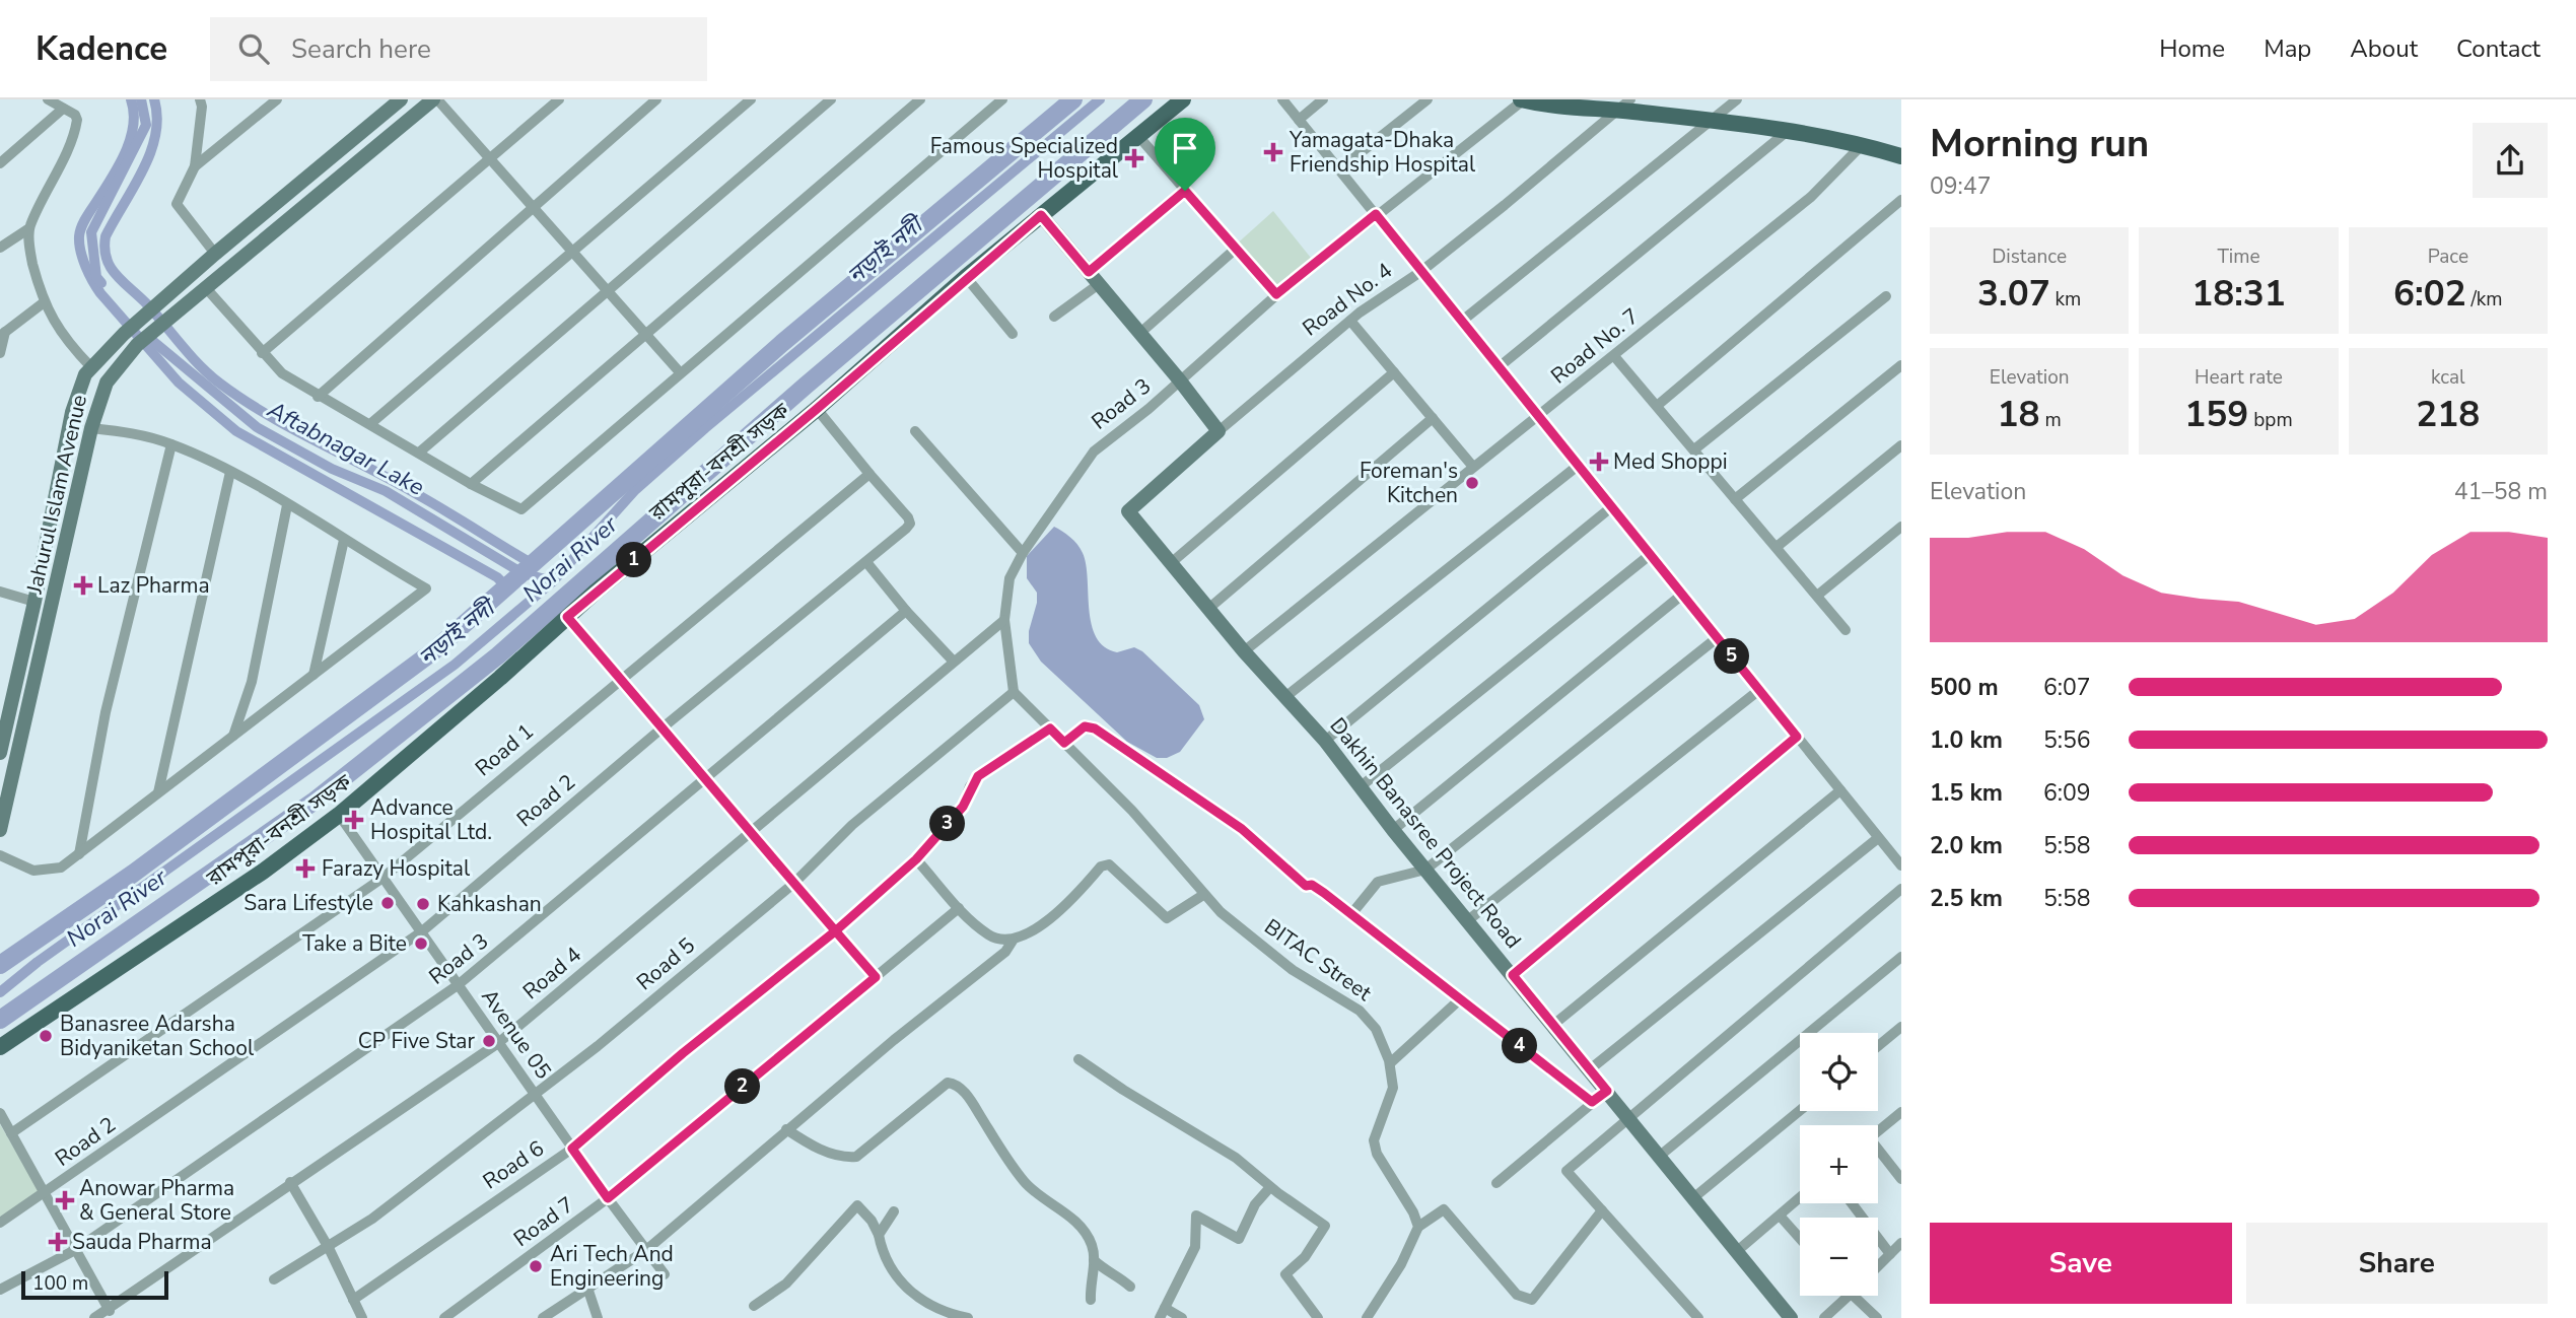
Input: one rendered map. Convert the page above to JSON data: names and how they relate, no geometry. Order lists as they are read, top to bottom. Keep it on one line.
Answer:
{"streets":{"main road":["রামপুরা-বনশ্রী সড়ক"],"street":["Road No. 4","Road No. 7","Road 3","Jahurul Islam Avenue","Road 1","Road 2","Dakhin Banasree Project Road","BITAC Street","Road 5","Road 4","Avenue 05","Road 6","Road 7"]},"crossings":[["Road No. 4","Dakhin Banasree Project Road"],["Road No. 7","Dakhin Banasree Project Road"],["Road 3","BITAC Street"],["Road 3","Road 5"],["Road 3","Road 4"],["Road 3","Avenue 05"],["রামপুরা-বনশ্রী সড়ক","Avenue 05"],["Road 1","Road 2"],["Road 1","Avenue 05"],["Road 2","Avenue 05"],["BITAC Street","Road 5"],["BITAC Street","Road 6"],["Road 5","Avenue 05"],["Road 4","Avenue 05"],["Avenue 05","Road 6"],["Avenue 05","Road 7"]],"water":["নড়াই নদী","Aftabnagar Lake","Norai River"],"places":{"health":["Yamagata-Dhaka Friendship Hospital","Famous Specialized Hospital","Med Shoppi","Laz Pharma","Advance Hospital Ltd.","Farazy Hospital","Anowar Pharma & General Store","Sauda Pharma"],"other":["Foreman's Kitchen","Sara Lifestyle","Kahkashan","Take a Bite","Banasree Adarsha Bidyaniketan School","CP Five Star","Ari Tech And Engineering"]},"scale_bar":"100 m","page":{"header":"Kadence","search":"Search here","nav":["Home","Map","About","Contact"],"heading":["Morning run","09:47"],"stats":[["Distance","3.07 km"],["Time","18:31"],["Pace","6:02 /km"],["Elevation","18 m"],["Heart rate","159 bpm"],["kcal","218"]],"chart":["Elevation","41–58 m"],"pins":["1","5","3","4","2"],"list":[{"name":"500 m","note":"6:07"},{"name":"1.0 km","note":"5:56"},{"name":"1.5 km","note":"6:09"},{"name":"2.0 km","note":"5:58"},{"name":"2.5 km","note":"5:58"}],"map_buttons":["+","−"],"buttons":["Save","Share"],"scale":"100 m"}}
